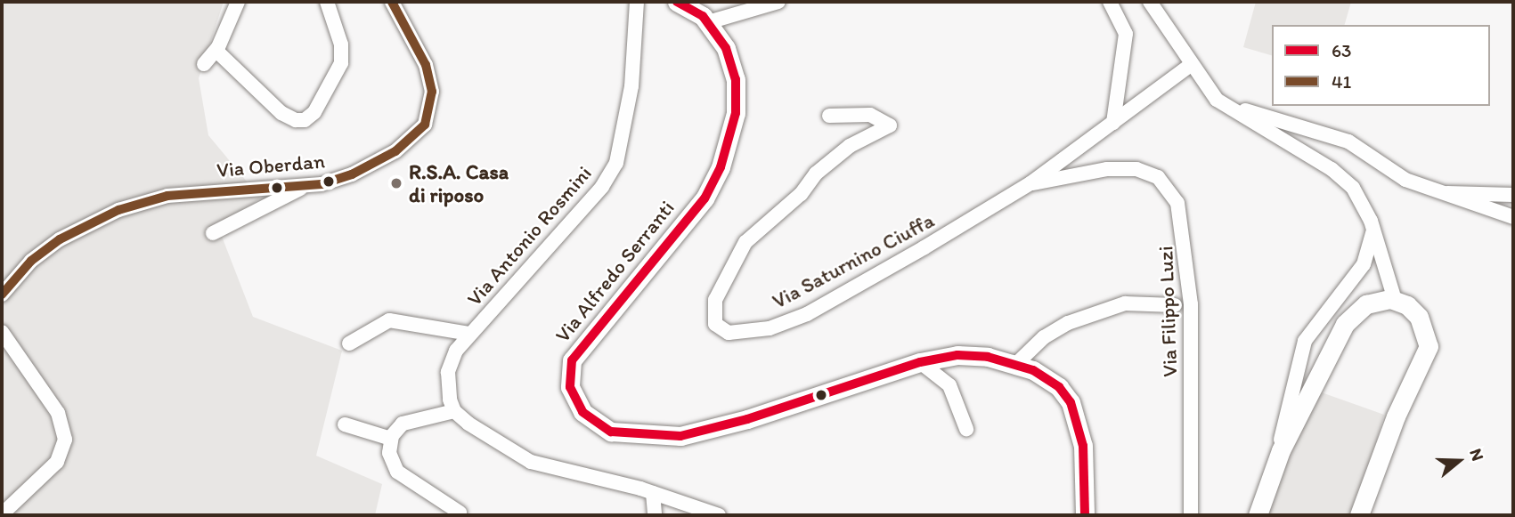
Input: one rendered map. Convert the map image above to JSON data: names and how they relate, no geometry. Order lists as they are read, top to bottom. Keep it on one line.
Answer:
{"streets":{"main road":["Via Alfredo Serranti"],"street":["Via Oberdan","Via Antonio Rosmini","Via Saturnino Ciuffa","Via Filippo Luzi"]},"crossings":[["Via Saturnino Ciuffa","Via Filippo Luzi"]],"places":["R.S.A. Casa di riposo"],"lines":["transit line 63","transit line 41"],"legend":["63","41"],"north":"right"}
